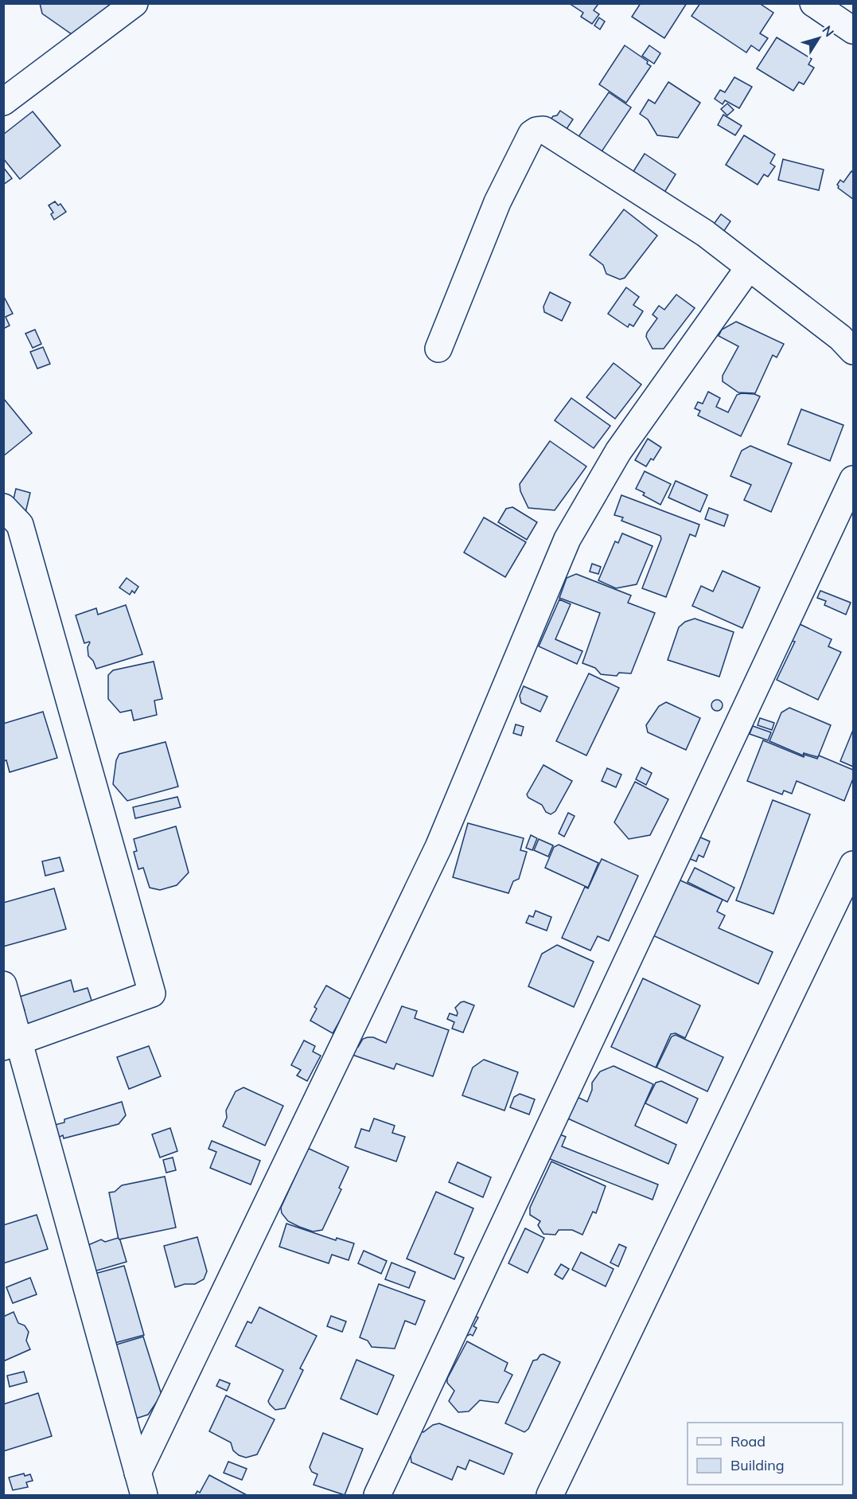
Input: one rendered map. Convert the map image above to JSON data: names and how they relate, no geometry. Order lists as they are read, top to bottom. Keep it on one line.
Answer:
{"legend":["Road","Building"],"north":"top right"}
